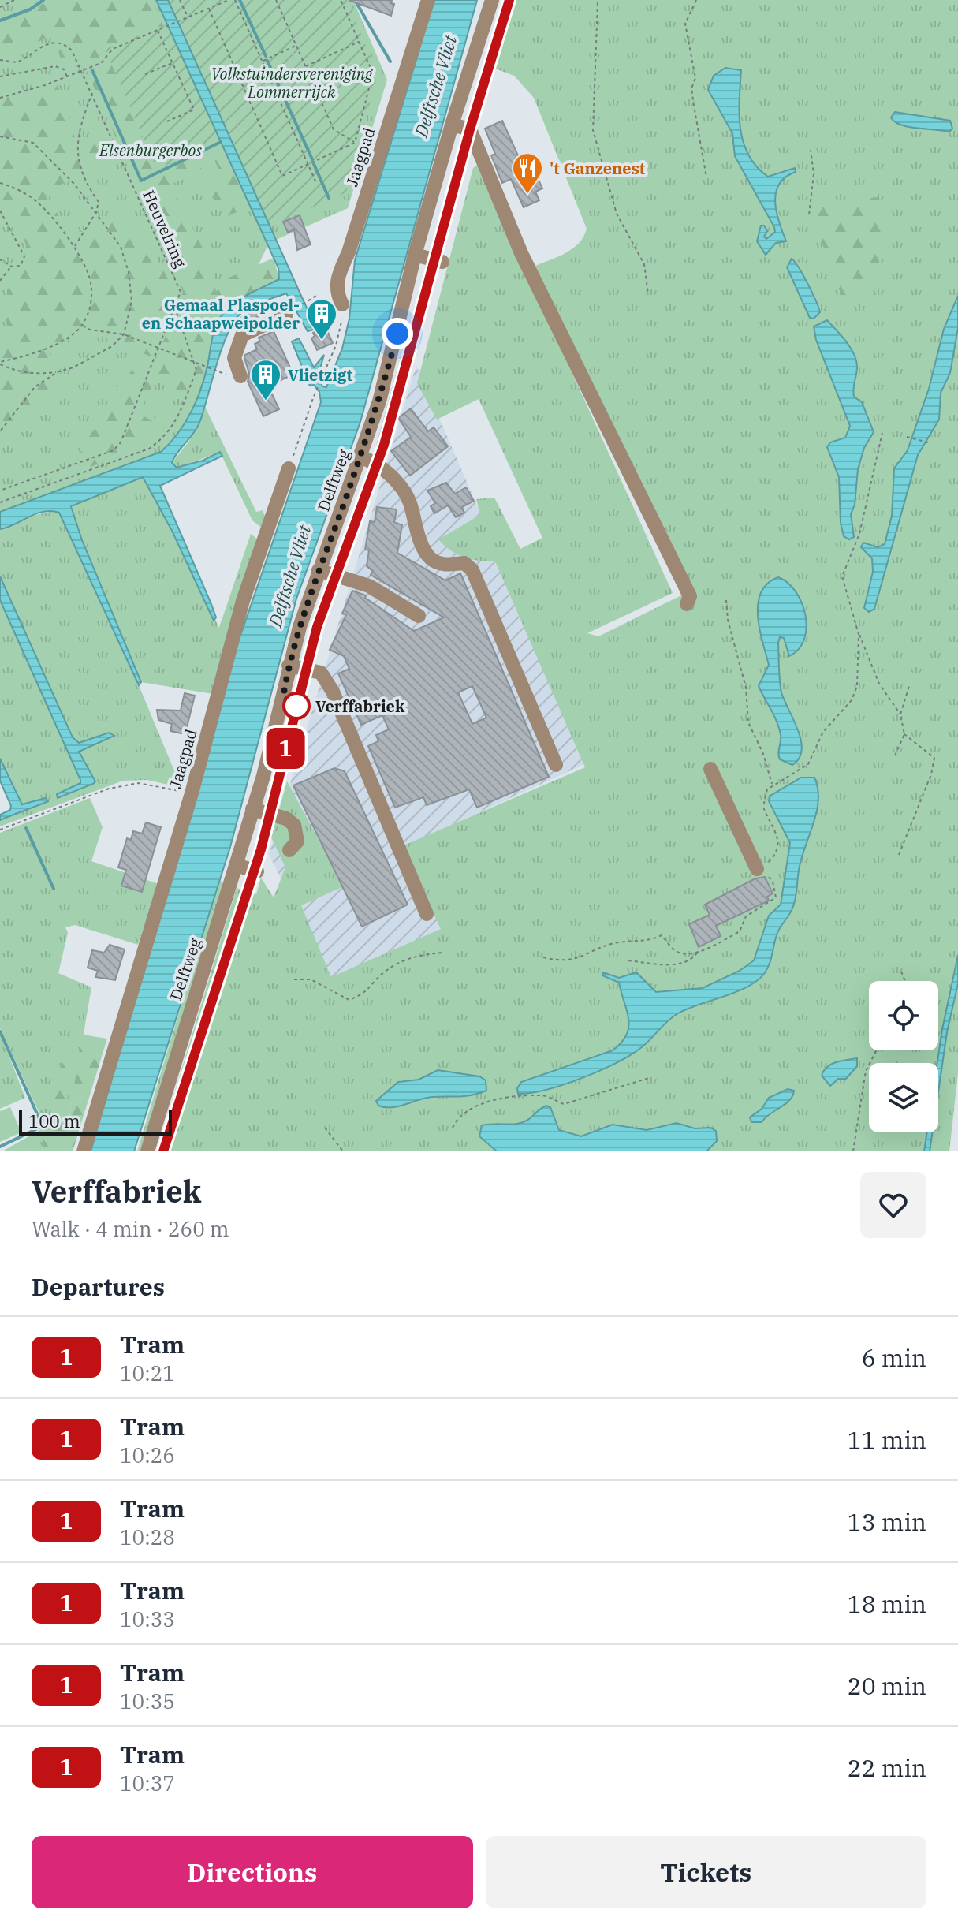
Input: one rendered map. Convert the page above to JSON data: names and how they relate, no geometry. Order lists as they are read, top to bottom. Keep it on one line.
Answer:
{"streets":{"street":["Jaagpad","Delftweg"],"path":["Heuvelring"]},"water":["Delftsche Vliet"],"parks":["Volkstuindersvereniging Lommerrijck","Elsenburgerbos"],"places":{"restaurant":["'t Ganzenest"],"building":["Gemaal Plaspoel- en Schaapweipolder","Vlietzigt"],"other":["Verffabriek"]},"lines":["tram line 1"],"scale_bar":"100 m","page":{"on_map":"1","scale":"100 m","heading":[["Verffabriek","Walk · 4 min · 260 m"],"Departures"],"list":[{"mark":"1","name":"Tram","note":"10:21","value":"6 min"},{"mark":"1","name":"Tram","note":"10:26","value":"11 min"},{"mark":"1","name":"Tram","note":"10:28","value":"13 min"},{"mark":"1","name":"Tram","note":"10:33","value":"18 min"},{"mark":"1","name":"Tram","note":"10:35","value":"20 min"},{"mark":"1","name":"Tram","note":"10:37","value":"22 min"}],"buttons":["Directions","Tickets"]}}
